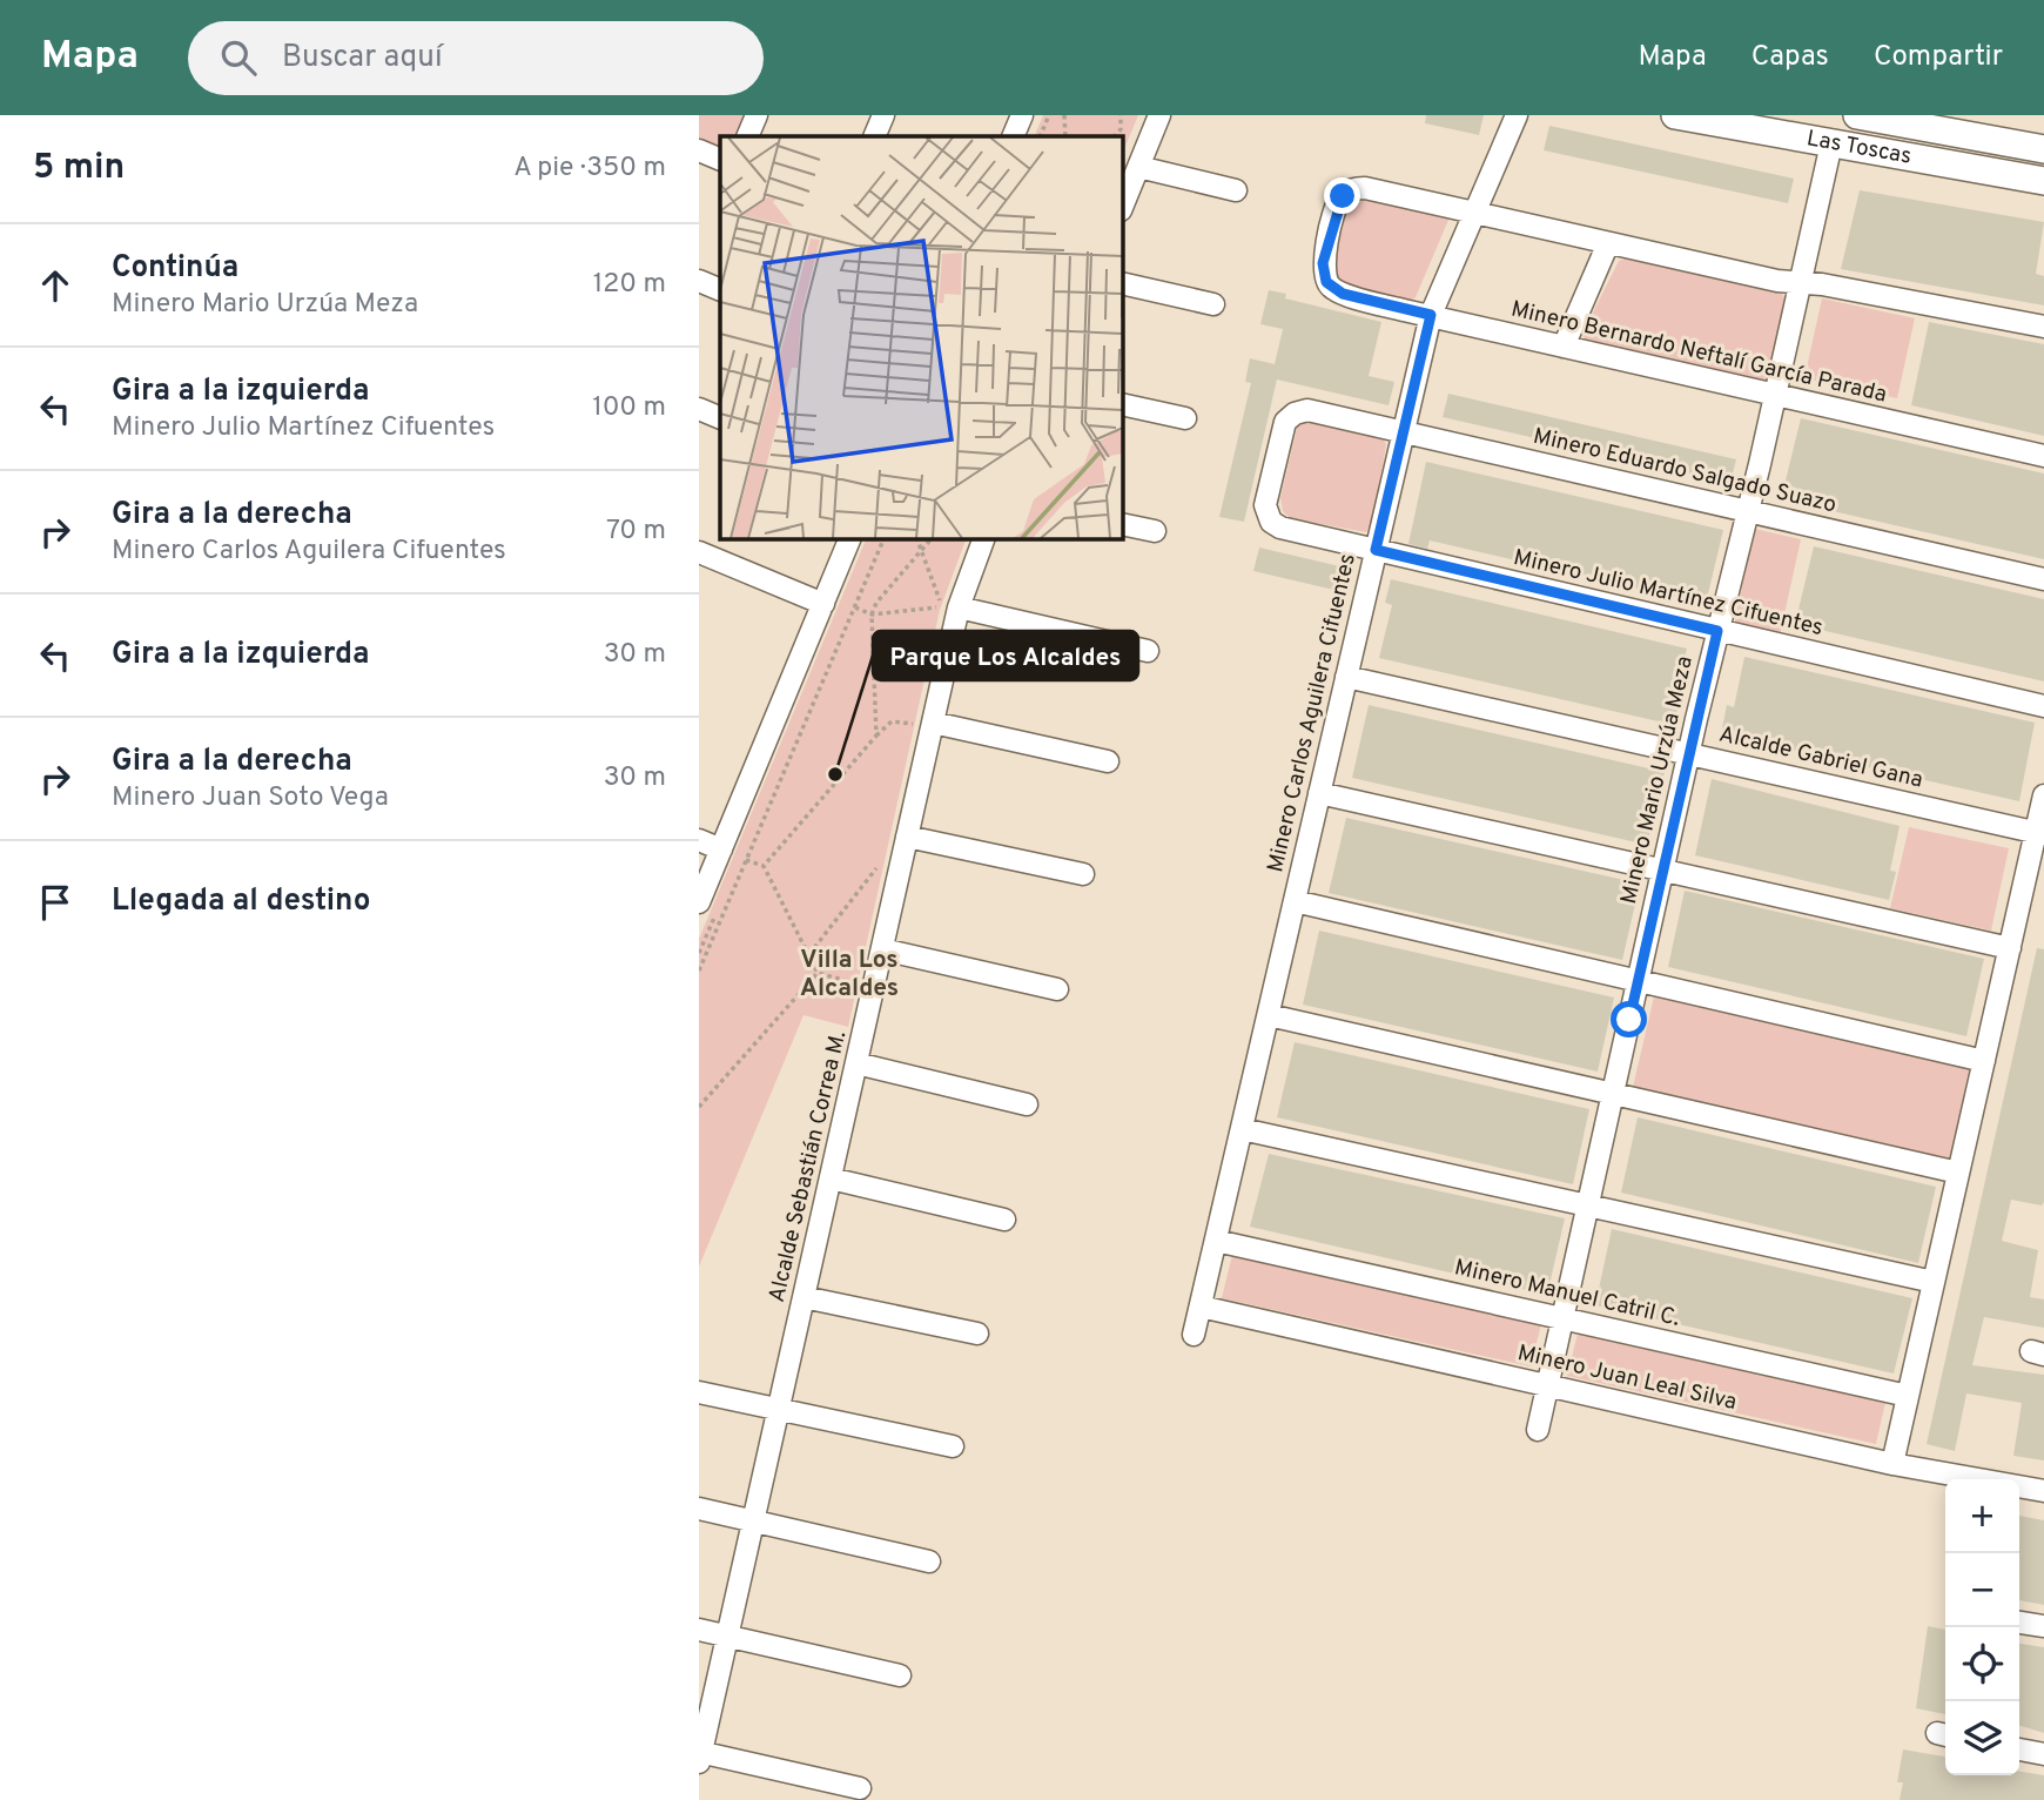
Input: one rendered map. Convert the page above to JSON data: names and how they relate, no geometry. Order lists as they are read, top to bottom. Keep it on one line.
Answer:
{"streets":{"street":["Las Toscas","Minero Bernardo Neftalí García Parada","Minero Eduardo Salgado Suazo","Minero Julio Martínez Cifuentes","Minero Carlos Aguilera Cifuentes","Alcalde Gabriel Gana","Minero Mario Urzúa Meza","Alcalde Sebastián Correa M.","Minero Manuel Catril C.","Minero Juan Leal Silva"]},"crossings":[["Las Toscas","Minero Mario Urzúa Meza"],["Minero Bernardo Neftalí García Parada","Minero Carlos Aguilera Cifuentes"],["Minero Bernardo Neftalí García Parada","Minero Mario Urzúa Meza"],["Minero Eduardo Salgado Suazo","Minero Julio Martínez Cifuentes"],["Minero Eduardo Salgado Suazo","Minero Carlos Aguilera Cifuentes"],["Minero Eduardo Salgado Suazo","Minero Mario Urzúa Meza"],["Minero Julio Martínez Cifuentes","Minero Carlos Aguilera Cifuentes"],["Minero Julio Martínez Cifuentes","Minero Mario Urzúa Meza"],["Minero Carlos Aguilera Cifuentes","Alcalde Gabriel Gana"],["Minero Carlos Aguilera Cifuentes","Minero Manuel Catril C."],["Minero Carlos Aguilera Cifuentes","Minero Juan Leal Silva"],["Alcalde Gabriel Gana","Minero Mario Urzúa Meza"],["Minero Mario Urzúa Meza","Minero Manuel Catril C."],["Minero Mario Urzúa Meza","Minero Juan Leal Silva"]],"districts":["Villa Los Alcaldes"],"places":["Parque Los Alcaldes"],"page":{"header":"Mapa","search":"Buscar aquí","nav":["Mapa","Capas","Compartir"],"heading":["5 min","A pie · 350 m"],"list":[["Continúa","Minero Mario Urzúa Meza","120 m"],["Gira a la izquierda","Minero Julio Martínez Cifuentes","100 m"],["Gira a la derecha","Minero Carlos Aguilera Cifuentes","70 m"],["Gira a la izquierda","30 m"],["Gira a la derecha","Minero Juan Soto Vega","30 m"],"Llegada al destino"],"map_buttons":["+","−"]}}
